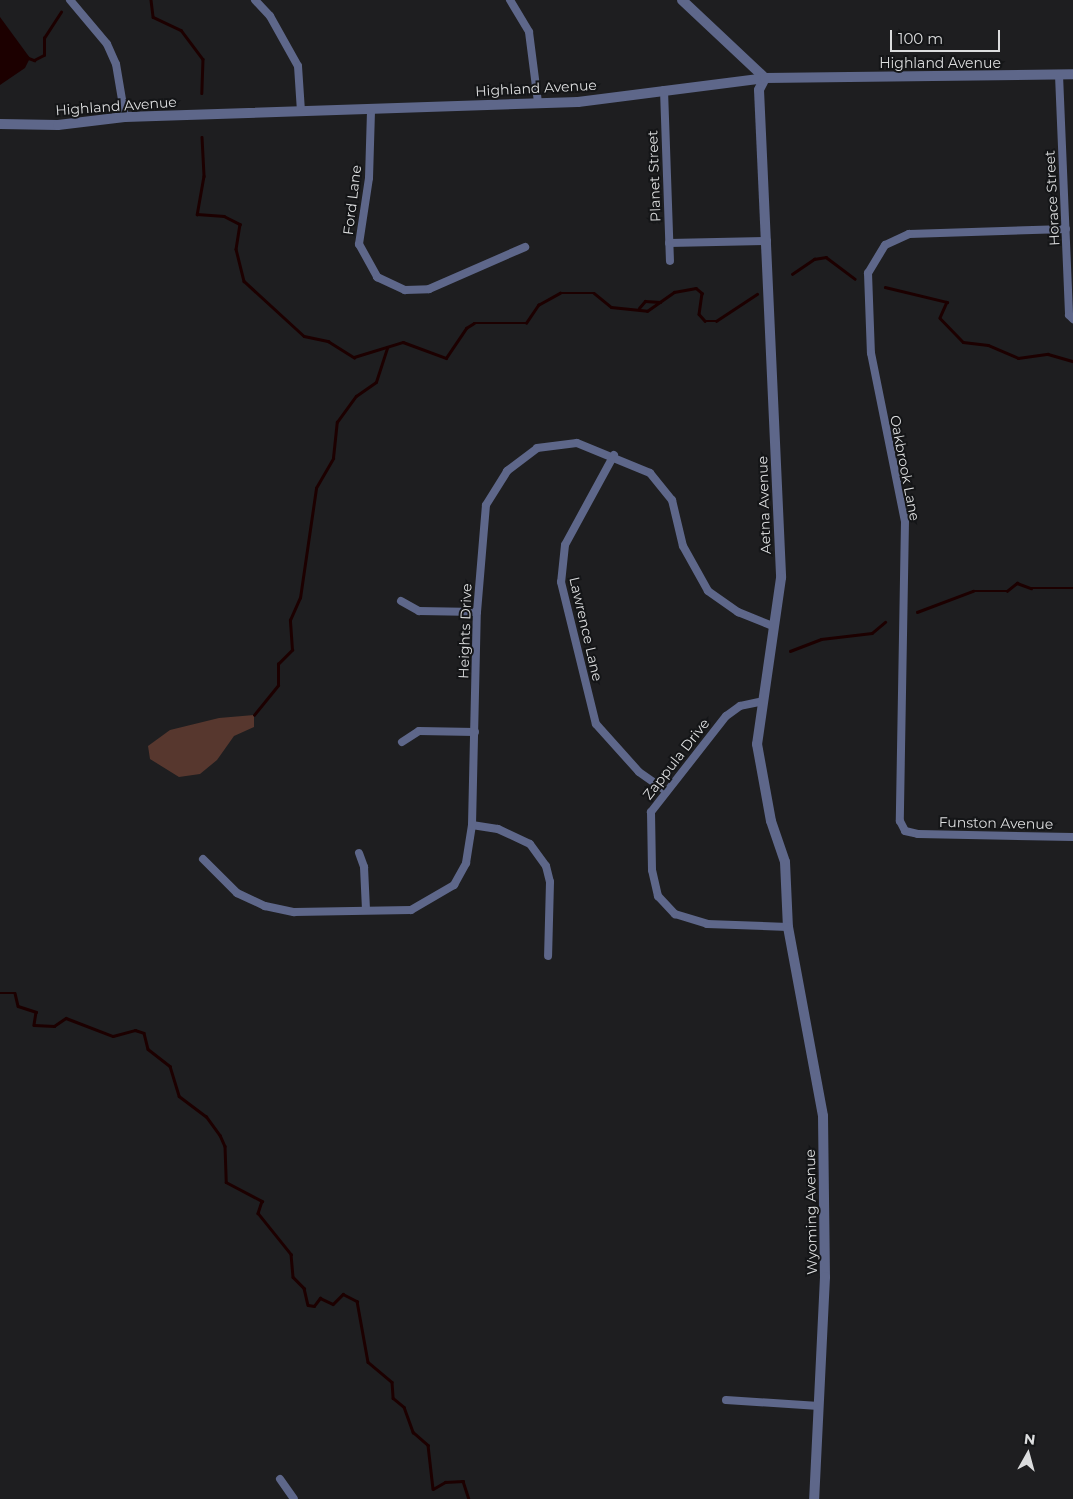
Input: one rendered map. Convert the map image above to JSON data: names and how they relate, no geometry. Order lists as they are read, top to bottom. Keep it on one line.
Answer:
{"streets":{"street":["Highland Avenue","Planet Street","Horace Street","Ford Lane","Oakbrook Lane","Aetna Avenue","Lawrence Lane","Heights Drive","Zappula Drive","Funston Avenue","Wyoming Avenue"]},"crossings":[["Highland Avenue","Planet Street"],["Highland Avenue","Horace Street"],["Highland Avenue","Ford Lane"],["Highland Avenue","Aetna Avenue"],["Horace Street","Oakbrook Lane"],["Oakbrook Lane","Funston Avenue"],["Aetna Avenue","Heights Drive"],["Aetna Avenue","Zappula Drive"],["Aetna Avenue","Wyoming Avenue"],["Lawrence Lane","Heights Drive"],["Lawrence Lane","Zappula Drive"],["Zappula Drive","Wyoming Avenue"]],"scale_bar":"100 m","north":"top"}
